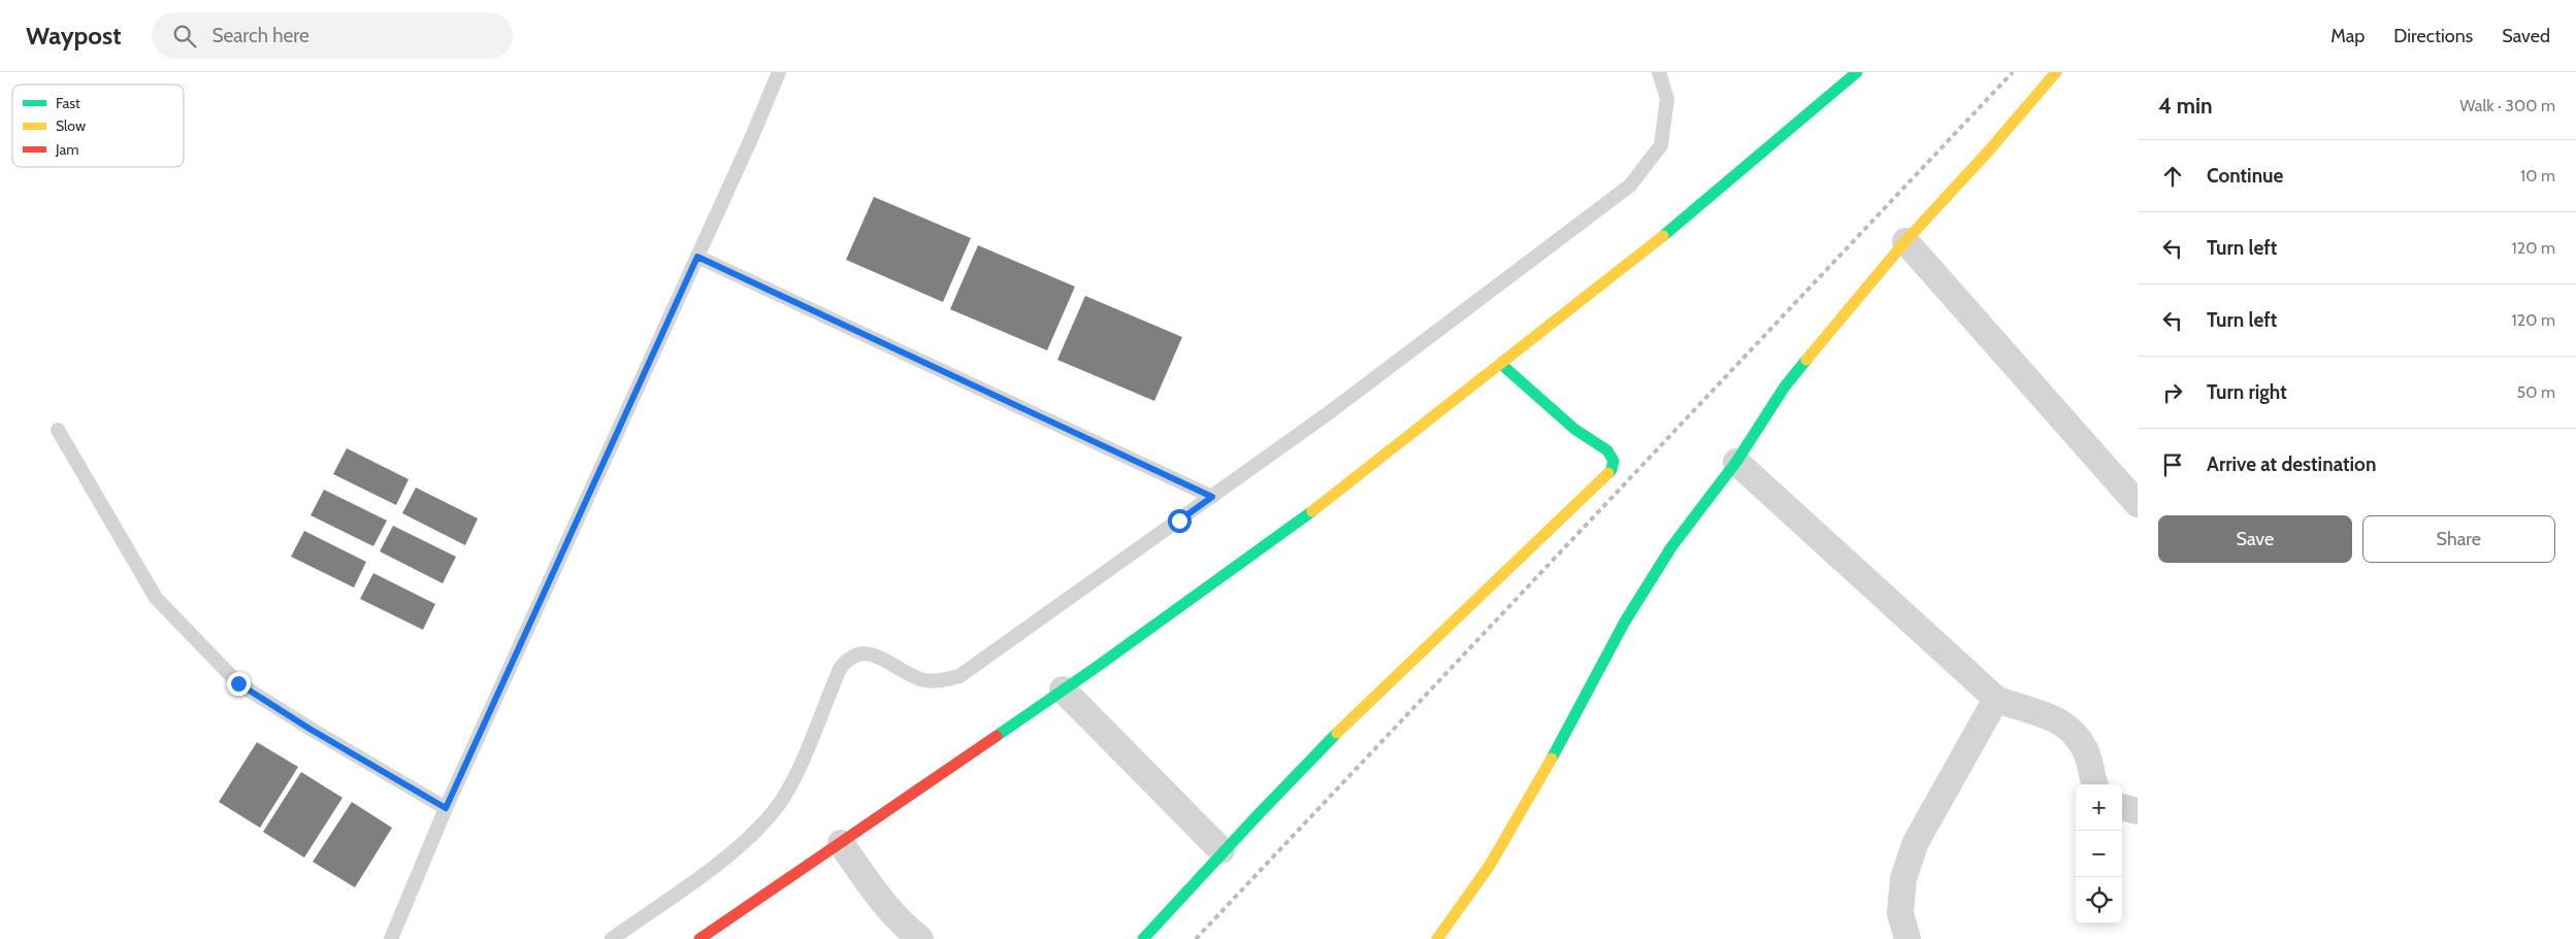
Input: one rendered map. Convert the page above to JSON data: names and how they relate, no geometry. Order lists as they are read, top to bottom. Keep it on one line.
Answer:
{"legend":["Fast","Slow","Jam"],"page":{"header":"Waypost","search":"Search here","nav":["Map","Directions","Saved"],"heading":["4 min","Walk · 300 m"],"list":[["Continue","10 m"],["Turn left","120 m"],["Turn left","120 m"],["Turn right","50 m"],"Arrive at destination"],"buttons":["Save","Share"],"map_buttons":["+","−"]}}
